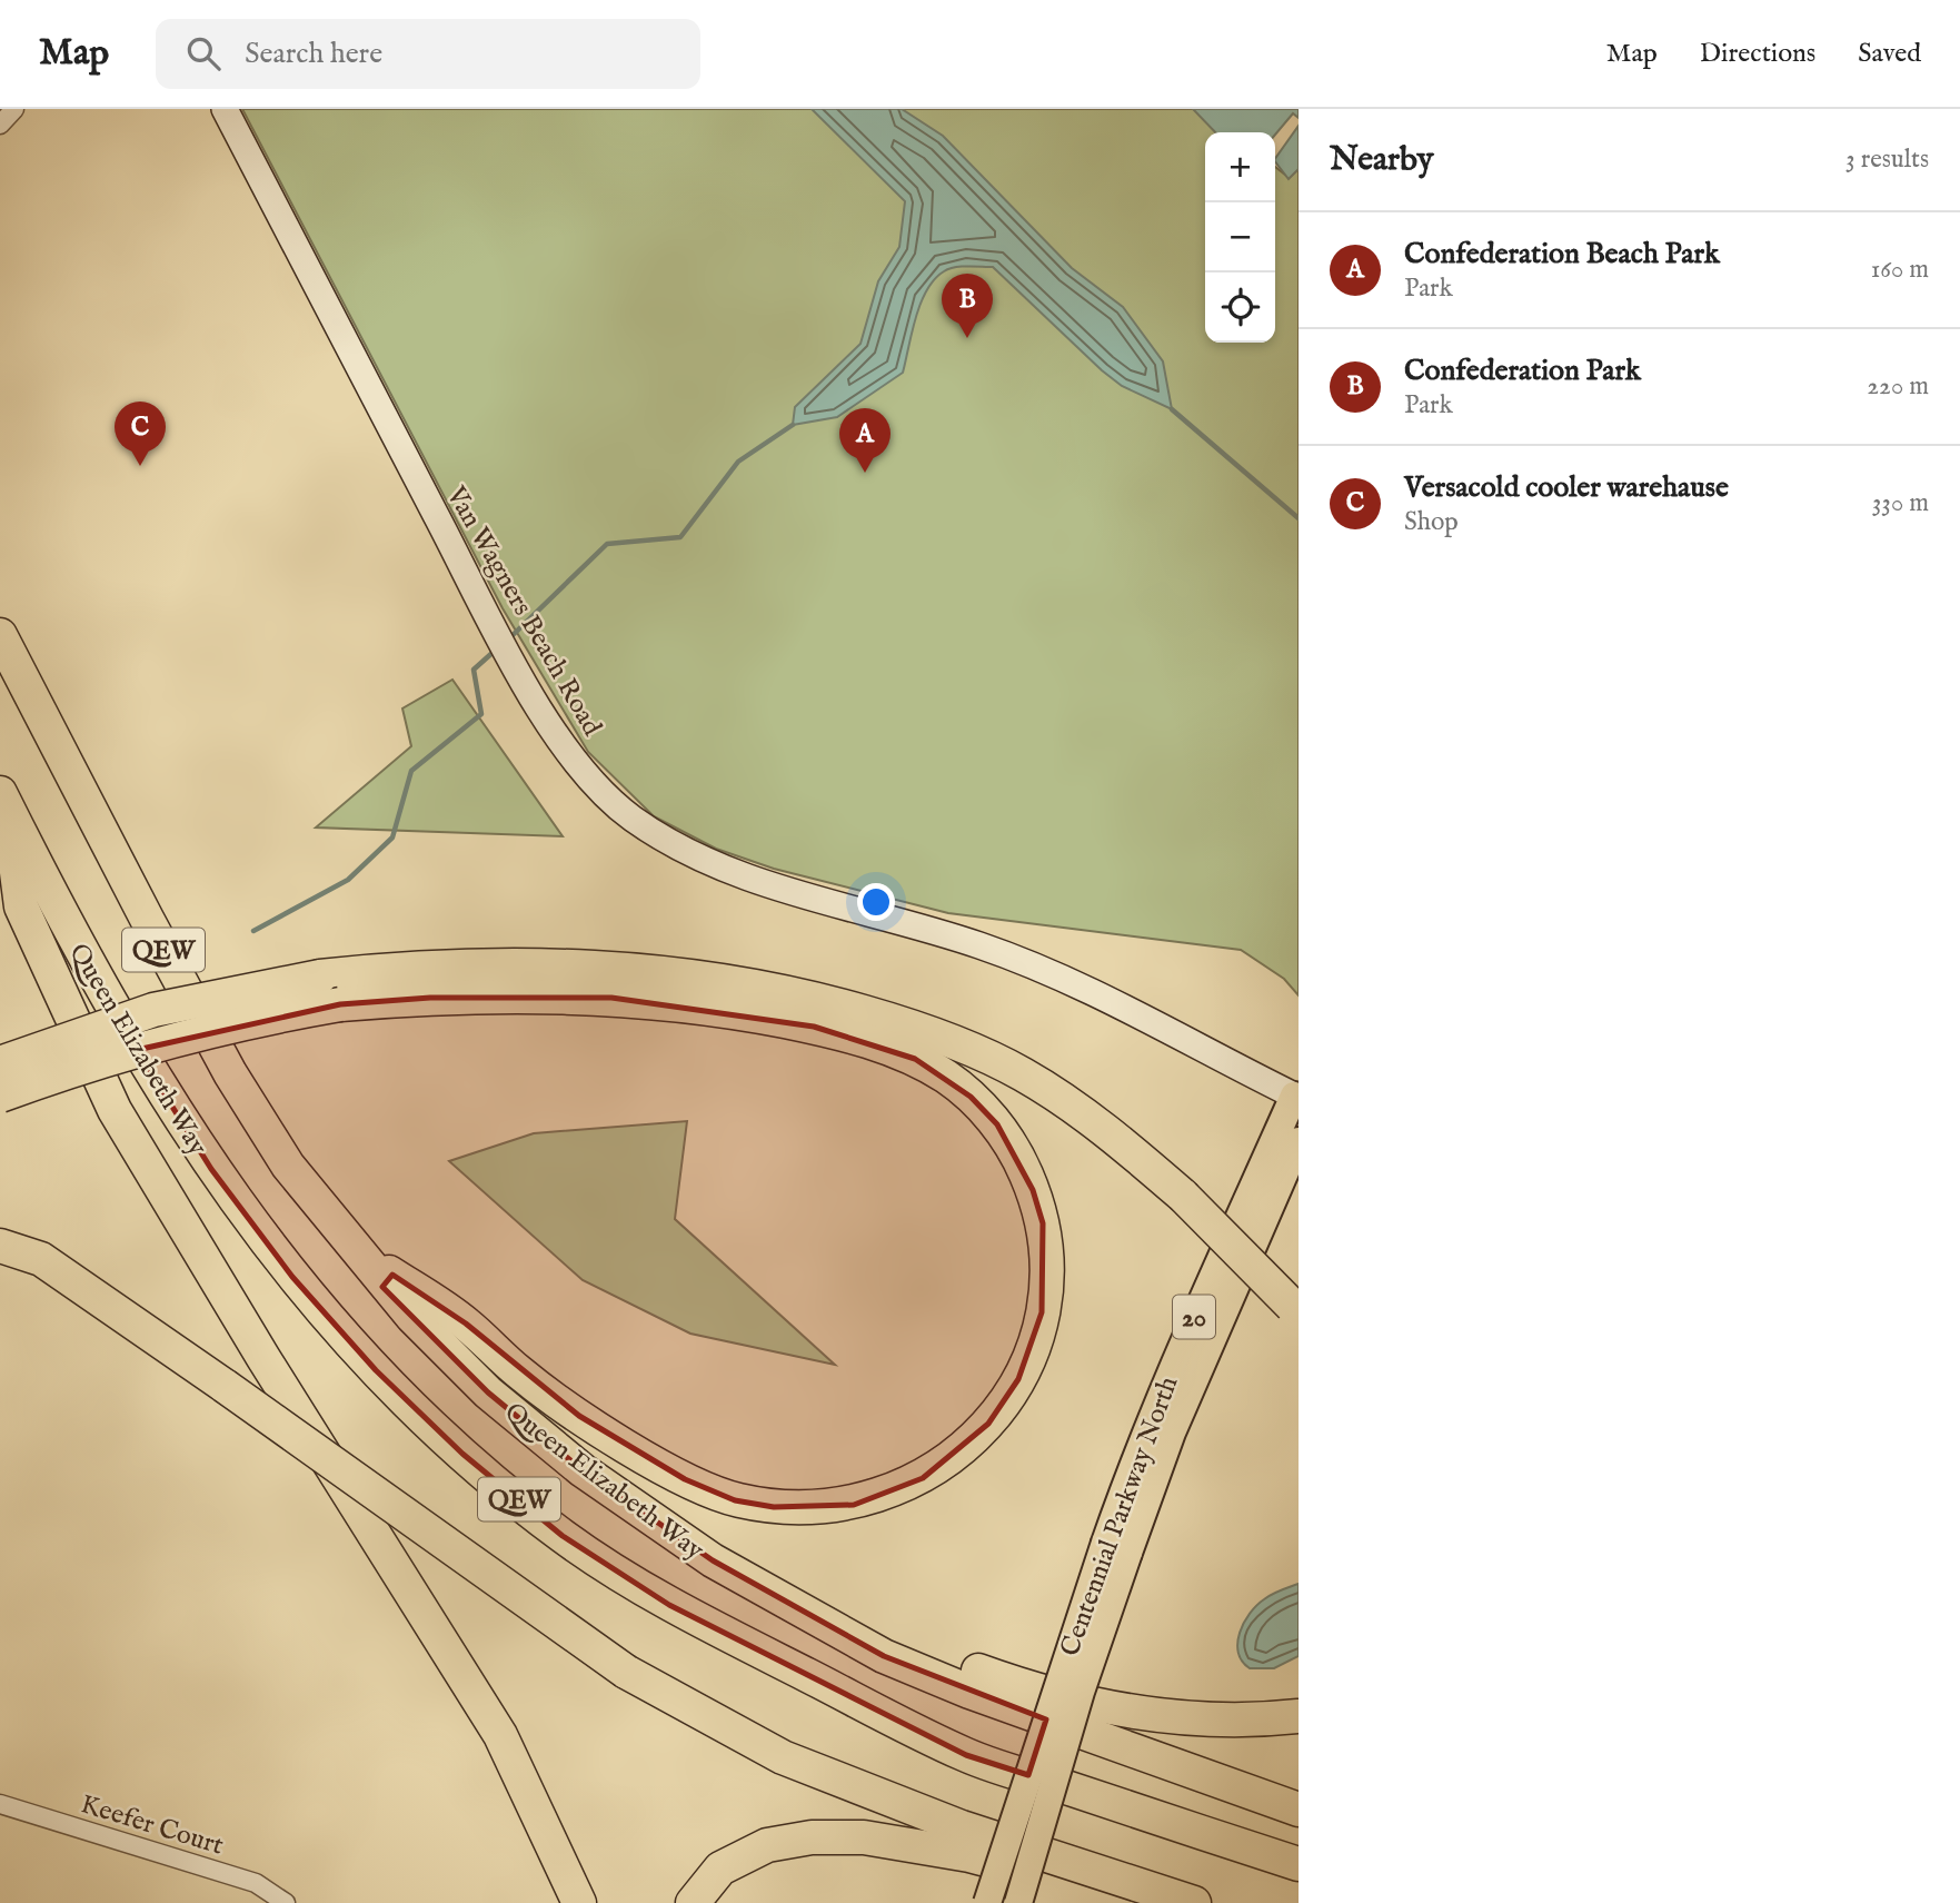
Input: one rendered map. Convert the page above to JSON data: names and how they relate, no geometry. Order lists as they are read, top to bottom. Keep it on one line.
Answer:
{"streets":{"highway":["QEW","Queen Elizabeth Way"],"main road":["20","Centennial Parkway North"],"street":["Van Wagners Beach Road","Keefer Court"]},"crossings":[["Van Wagners Beach Road","Centennial Parkway North"]],"page":{"header":"Map","search":"Search here","nav":["Map","Directions","Saved"],"heading":["Nearby","3 results"],"map_buttons":["+","−"],"list":[{"mark":"A","name":"Confederation Beach Park","note":"Park","value":"160 m"},{"mark":"B","name":"Confederation Park","note":"Park","value":"220 m"},{"mark":"C","name":"Versacold cooler warehause","note":"Shop","value":"330 m"}],"pins":["B","C","A"]}}
